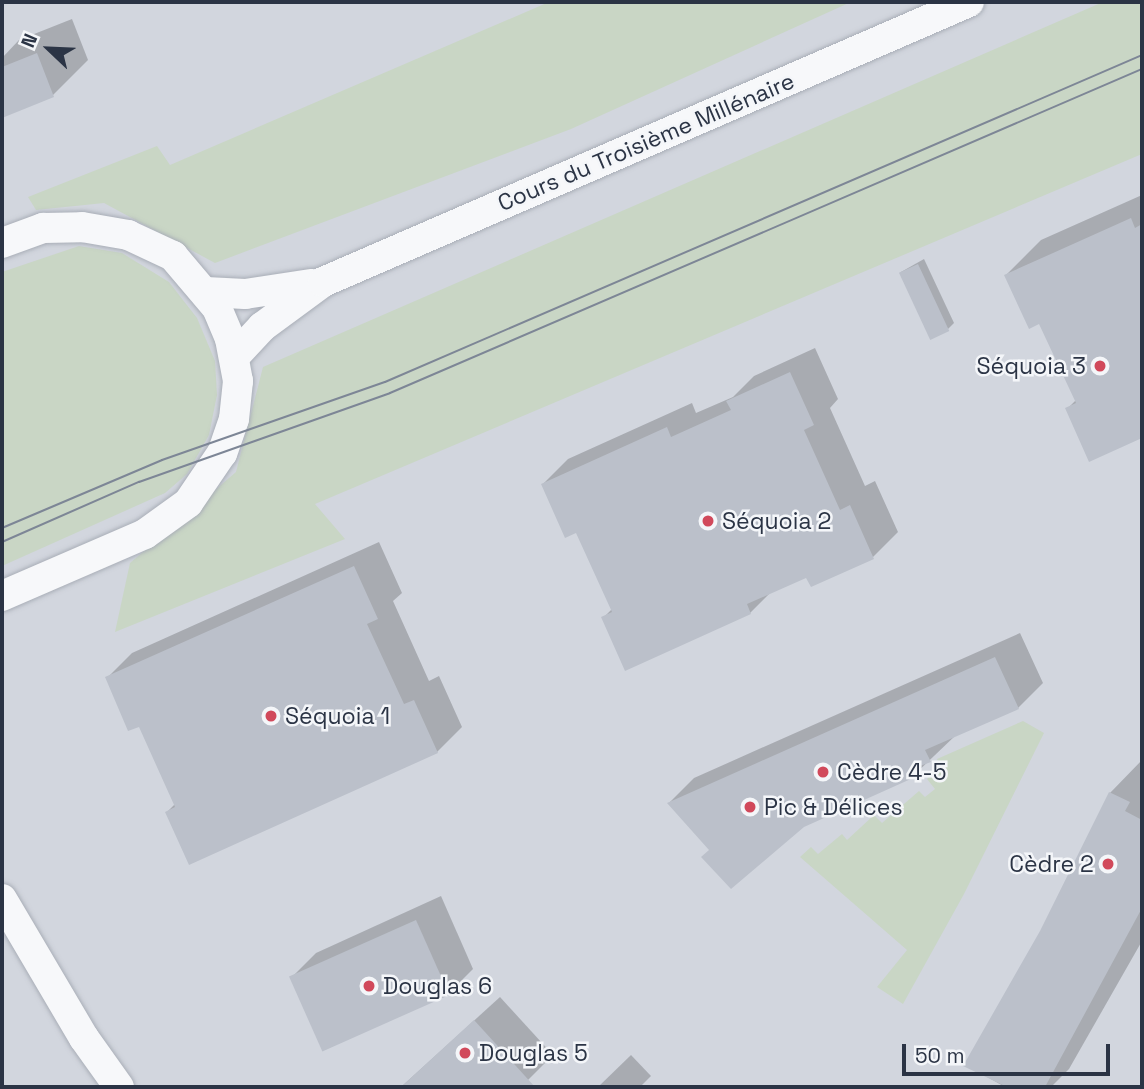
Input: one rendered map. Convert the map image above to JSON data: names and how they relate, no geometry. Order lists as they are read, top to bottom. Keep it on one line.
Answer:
{"streets":{"street":["Cours du Troisième Millénaire"]},"places":["Séquoia 3","Séquoia 2","Séquoia 1","Cèdre 4-5","Pic & Délices","Cèdre 2","Douglas 6","Douglas 5"],"scale_bar":"50 m","north":"top left"}
